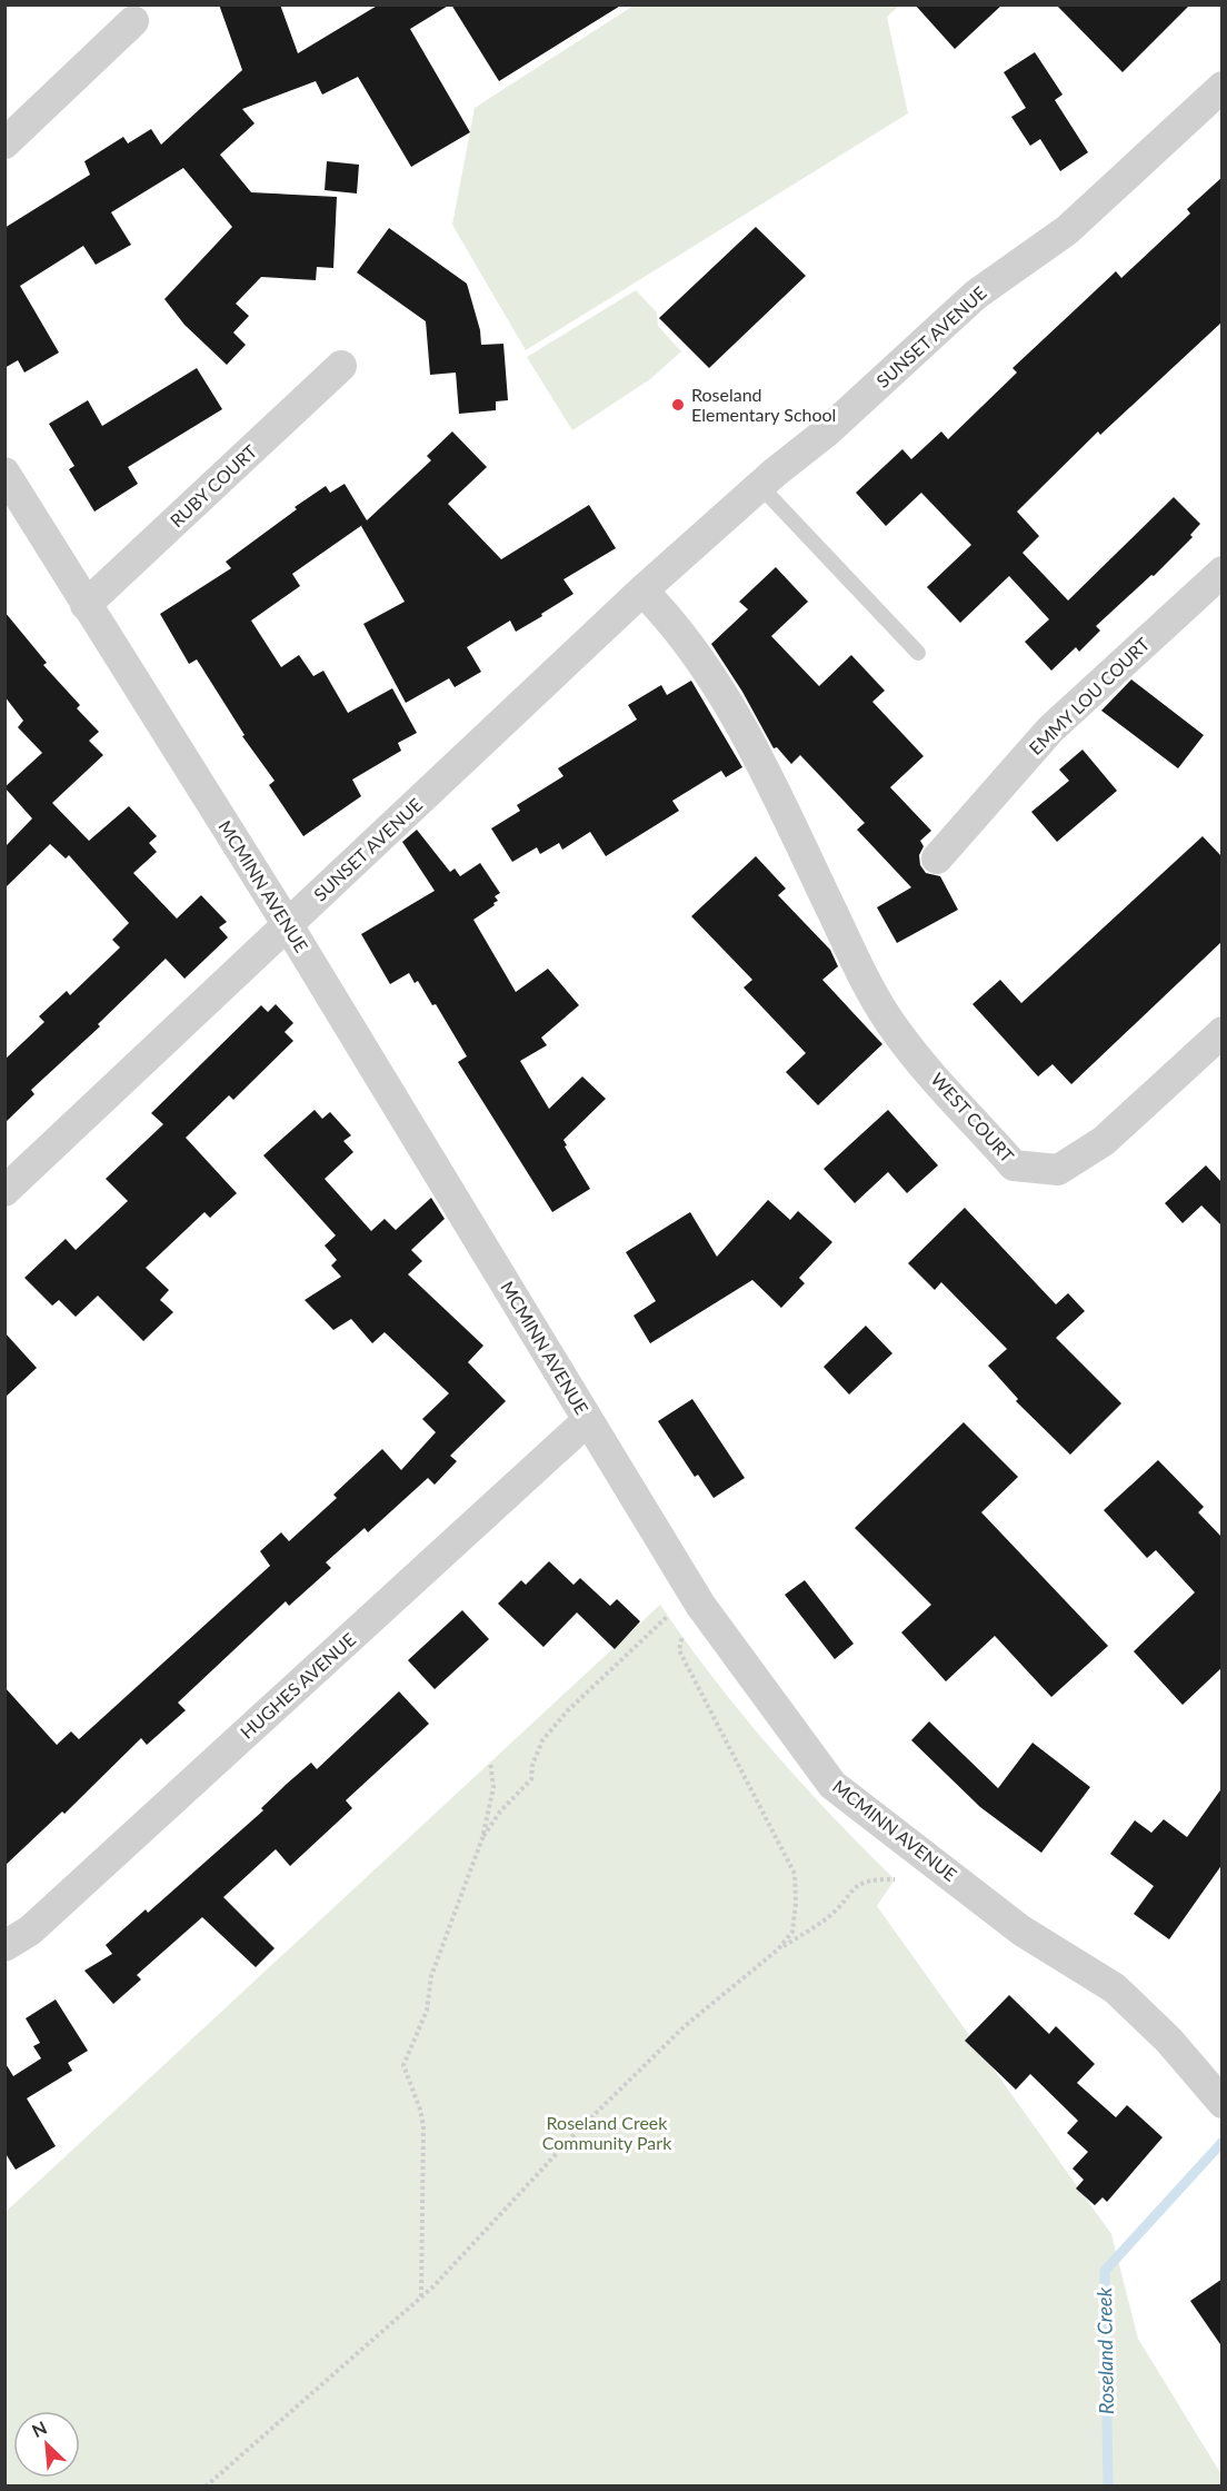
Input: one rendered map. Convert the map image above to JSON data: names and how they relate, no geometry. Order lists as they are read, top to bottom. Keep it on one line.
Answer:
{"streets":{"street":["SUNSET AVENUE","RUBY COURT","EMMY LOU COURT","MCMINN AVENUE","WEST COURT","HUGHES AVENUE"]},"crossings":[["SUNSET AVENUE","MCMINN AVENUE"],["SUNSET AVENUE","WEST COURT"],["RUBY COURT","MCMINN AVENUE"],["MCMINN AVENUE","HUGHES AVENUE"]],"water":["Roseland Creek"],"parks":["Roseland Creek Community Park"],"places":["Roseland Elementary School"],"north":"top left"}
